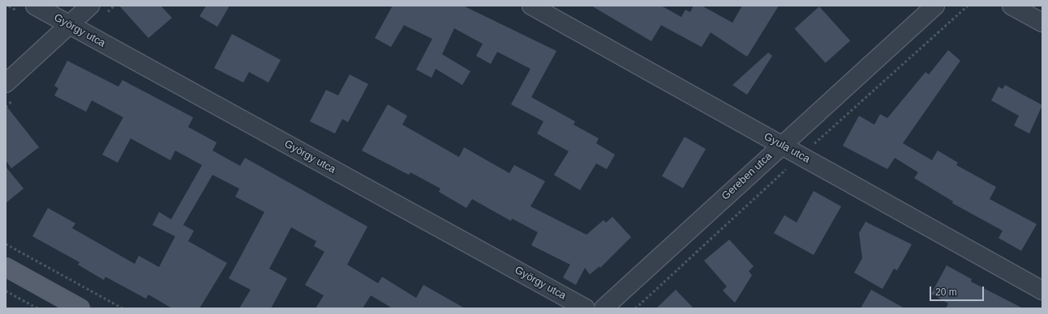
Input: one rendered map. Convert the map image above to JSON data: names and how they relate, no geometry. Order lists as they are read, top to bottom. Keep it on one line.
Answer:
{"streets":{"street":["György utca","Gyula utca","Gereben utca"]},"crossings":[["Gyula utca","Gereben utca"]],"scale_bar":"20 m"}
